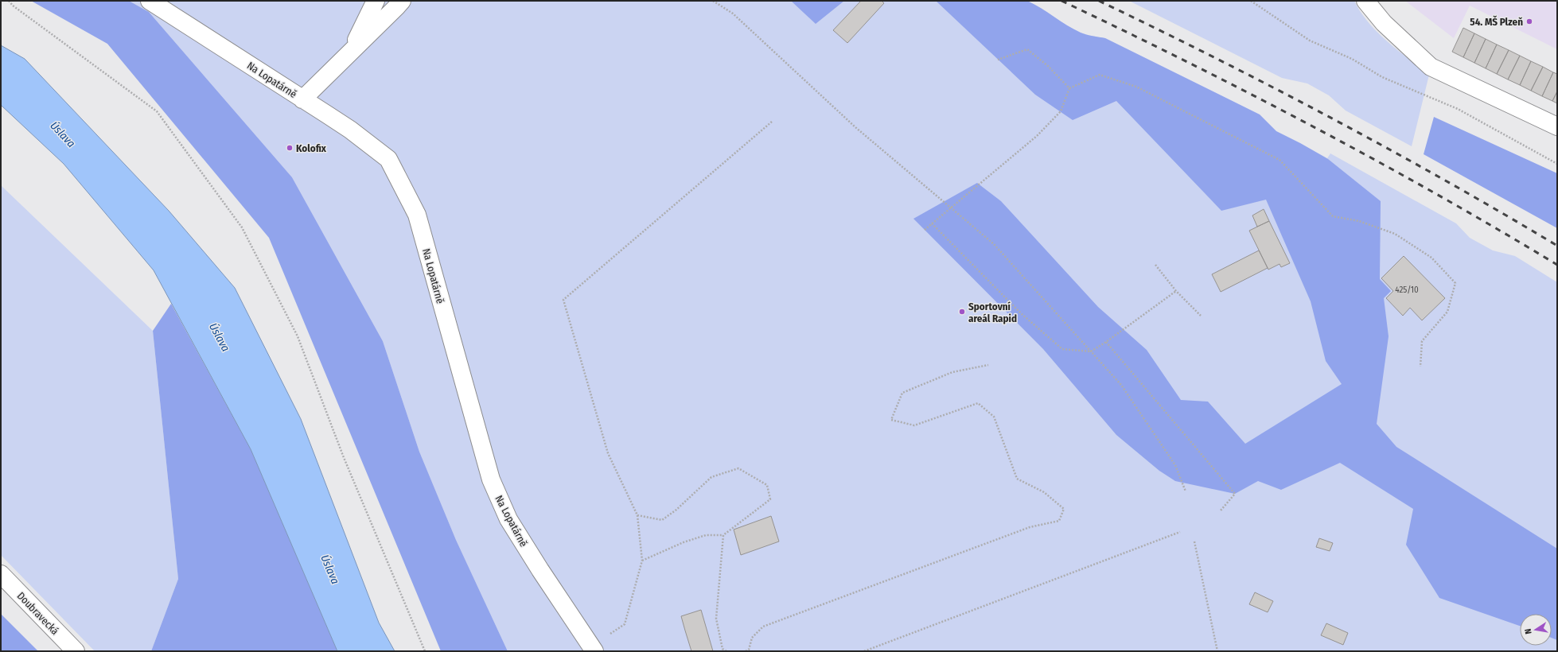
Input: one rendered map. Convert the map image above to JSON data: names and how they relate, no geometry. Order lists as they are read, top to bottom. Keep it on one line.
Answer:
{"streets":{"street":["Na Lopatárně","Doubravecká"]},"water":["Úslava"],"places":["54. MŠ Plzeň","Kolofix","Sportovní areál Rapid"],"house_numbers":["425/10"],"north":"left"}
